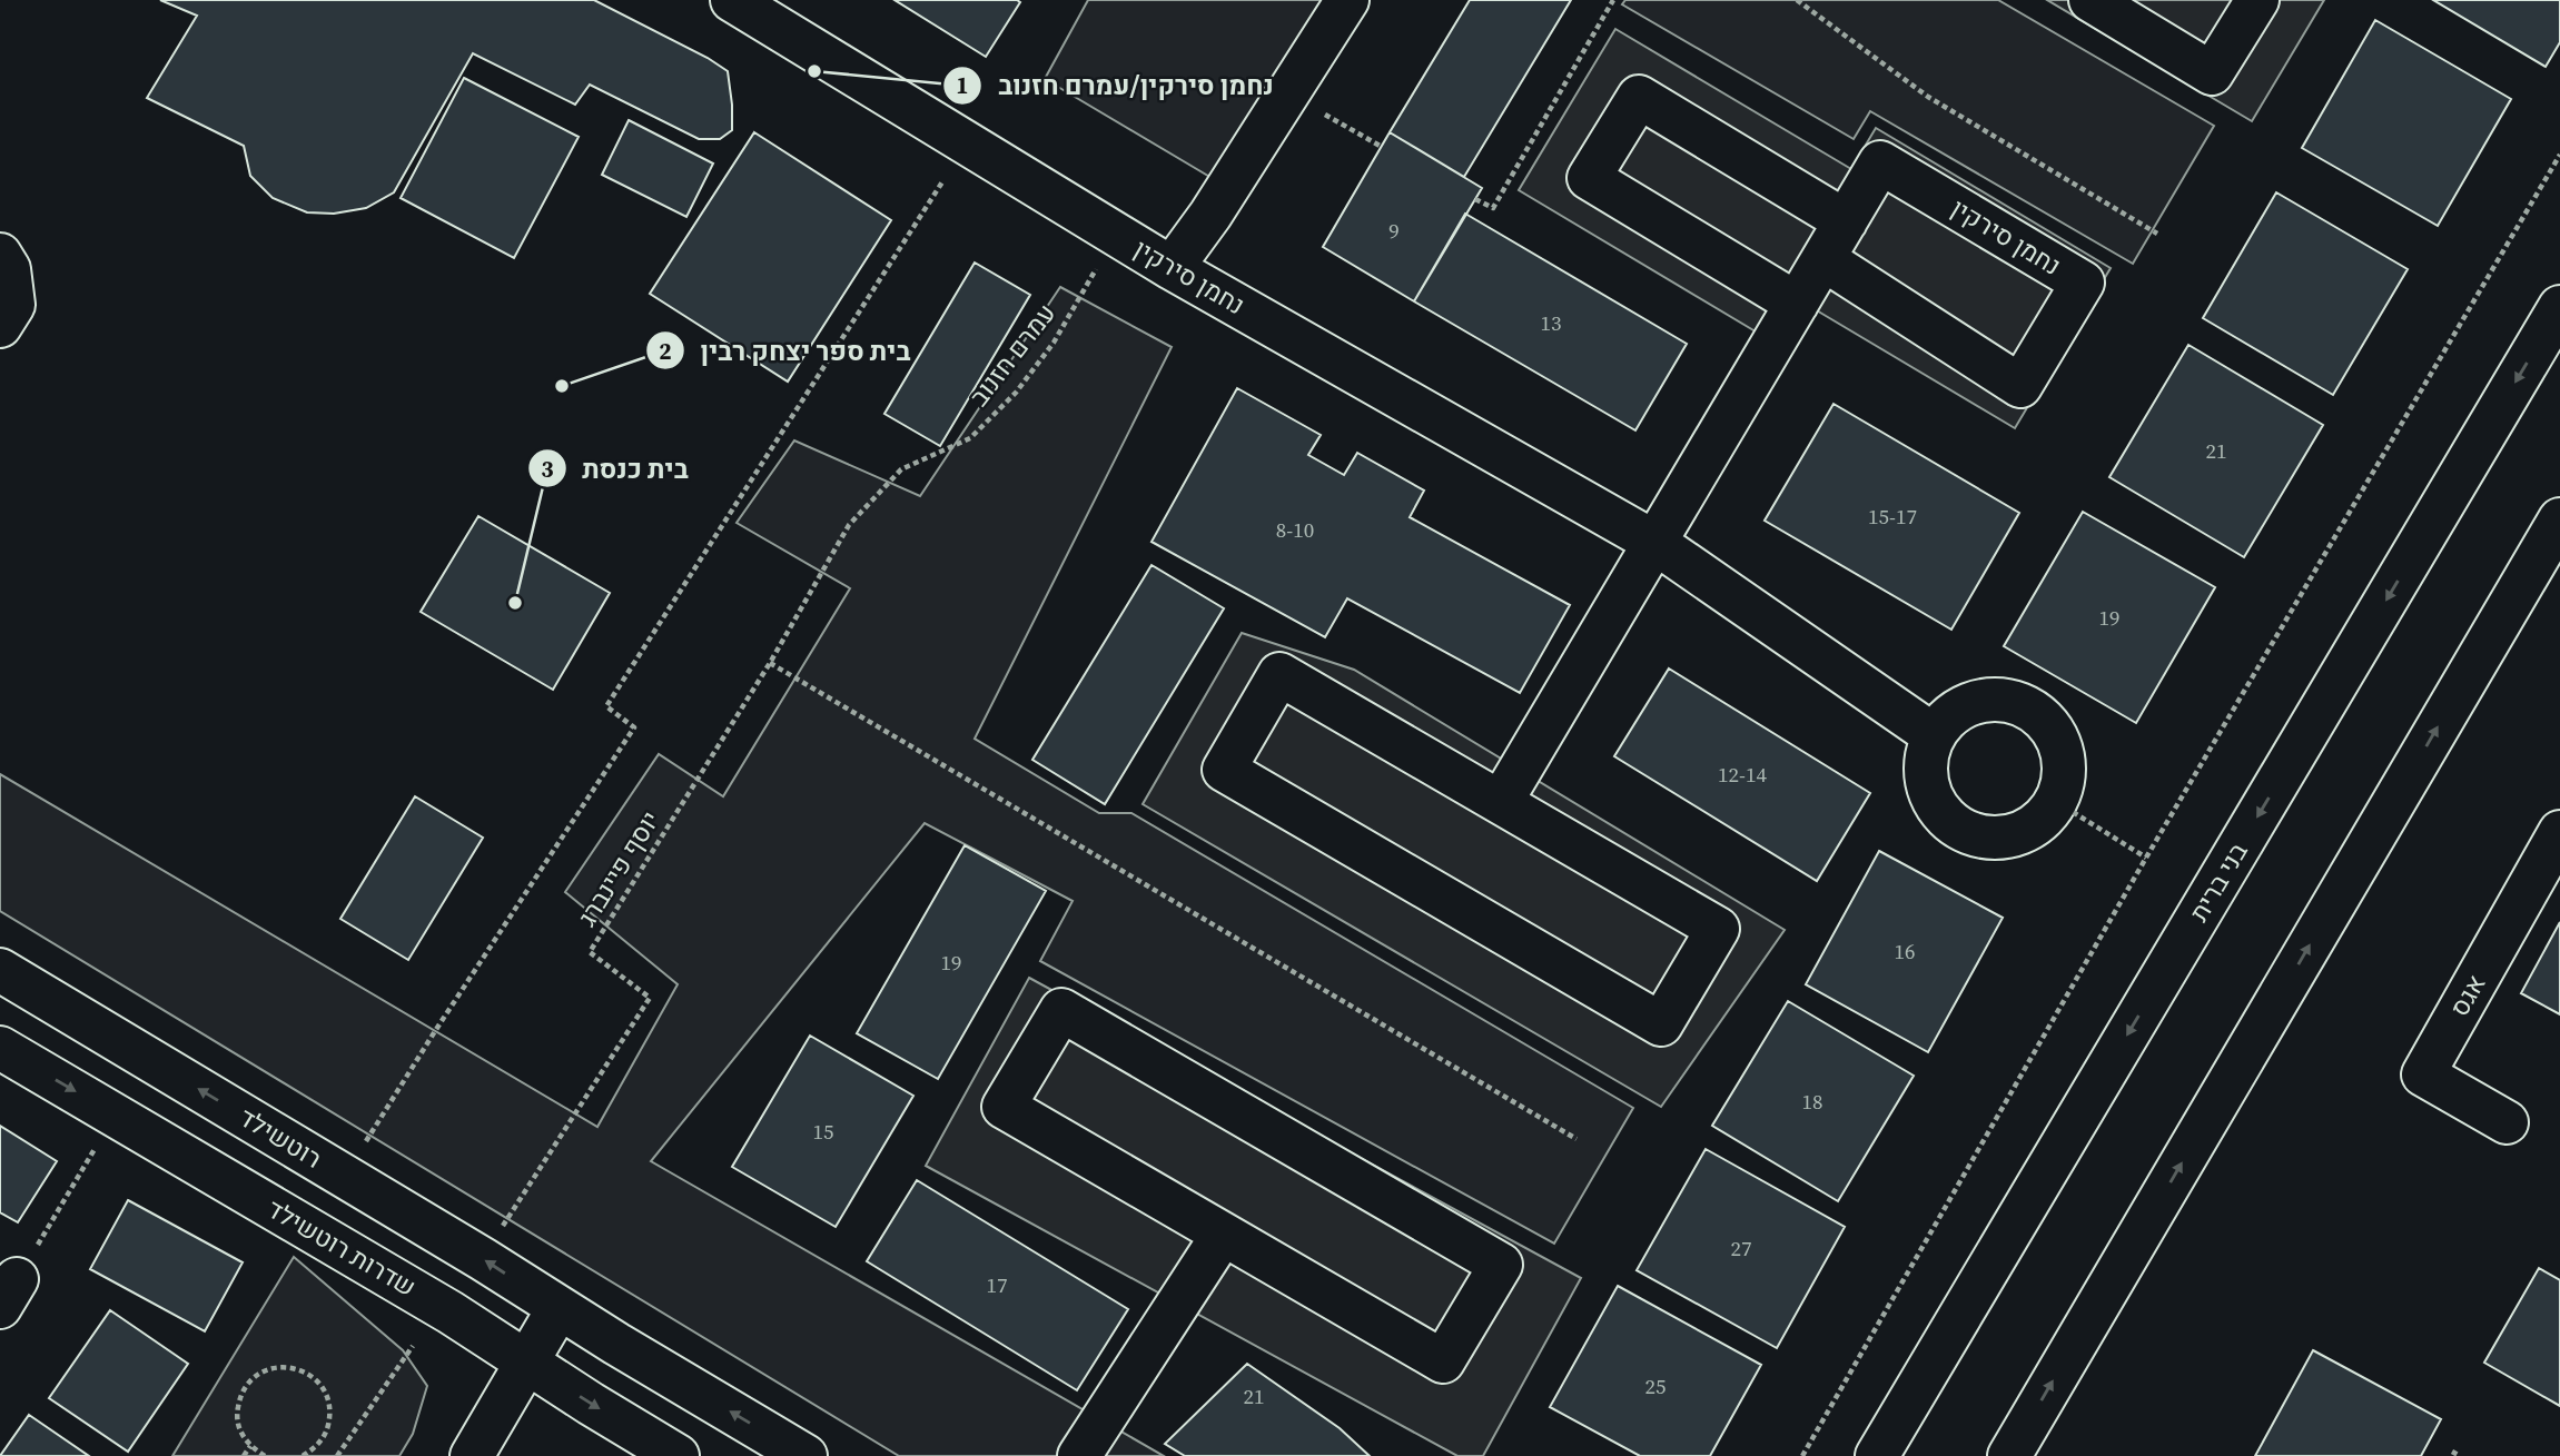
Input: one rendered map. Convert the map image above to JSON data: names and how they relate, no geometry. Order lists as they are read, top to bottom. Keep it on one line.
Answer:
{"streets":{"street":["נחמן סירקין","בני ברית","אגס","רוטשילד","שדרות רוטשילד"],"path":["עמרם חזנוב","יוסף פיינברג"]},"crossings":[["עמרם חזנוב","יוסף פיינברג"]],"one_way":["רוטשילד","שדרות רוטשילד"],"places":["נחמן סירקין/עמרם חזנוב","בית ספר יצחק רבין","בית כנסת"],"house_numbers":["9","13","21","15-17","8-10","19","12-14","16","19","18","15","27","17","25","21"]}
